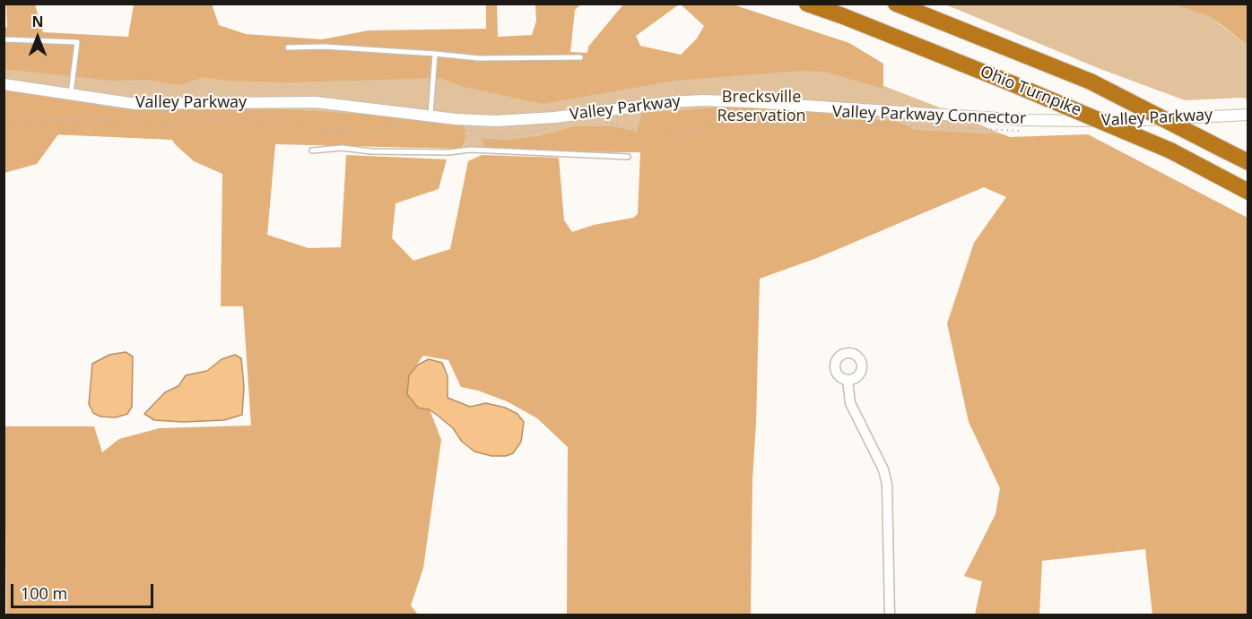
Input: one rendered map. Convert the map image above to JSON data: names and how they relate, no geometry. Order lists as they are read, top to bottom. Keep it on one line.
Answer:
{"streets":{"highway":["Ohio Turnpike"],"street":["Valley Parkway"],"path":["Valley Parkway Connector"]},"parks":["Brecksville Reservation"],"scale_bar":"100 m","north":"top"}
